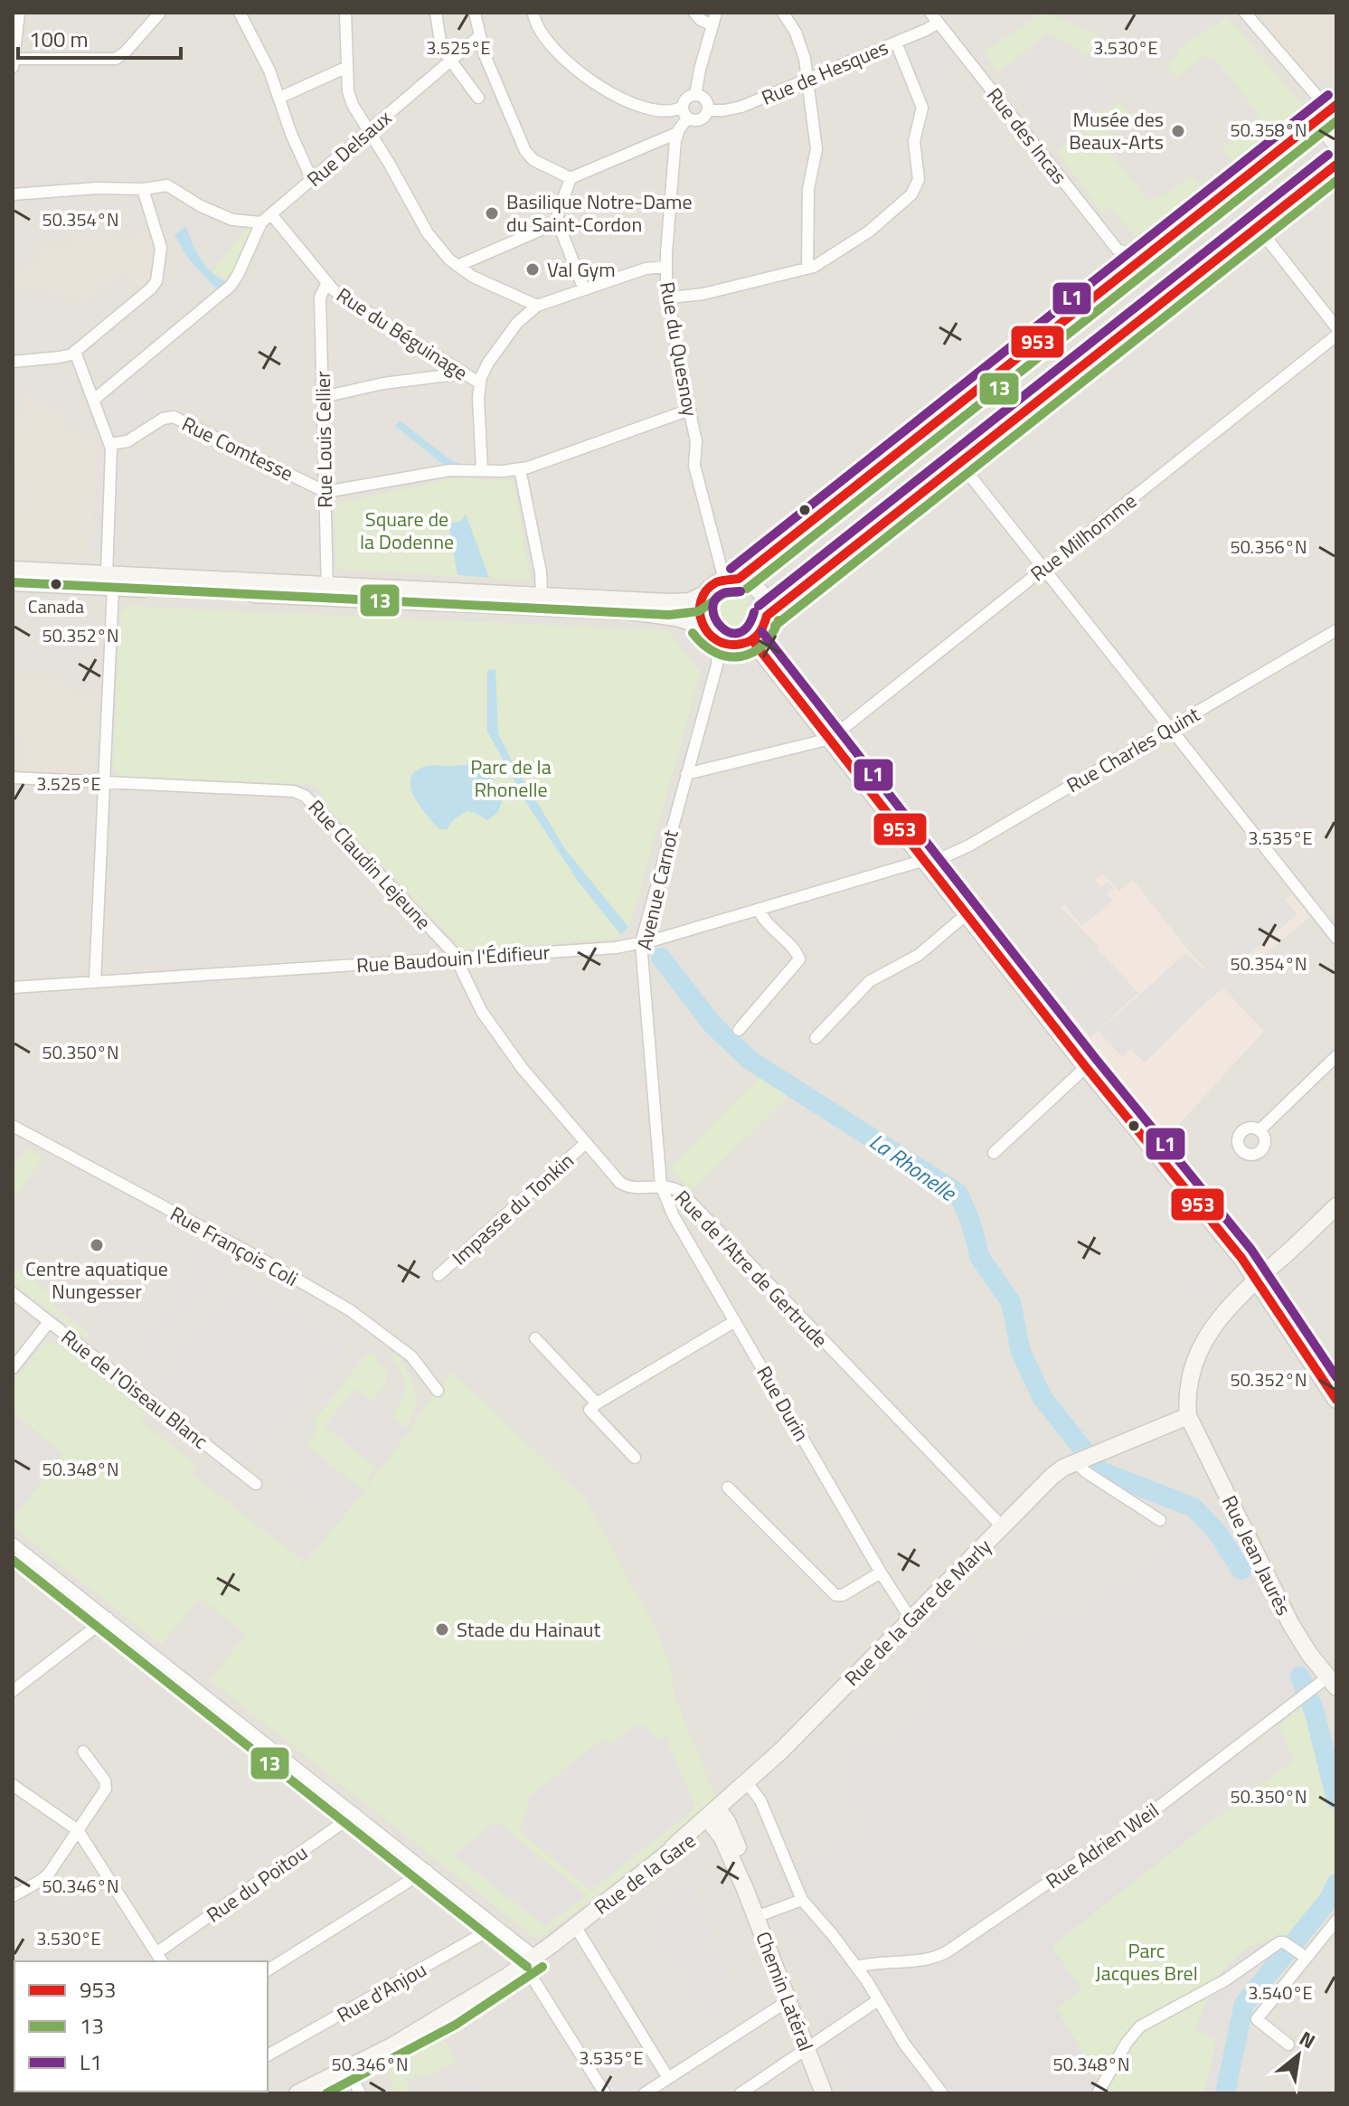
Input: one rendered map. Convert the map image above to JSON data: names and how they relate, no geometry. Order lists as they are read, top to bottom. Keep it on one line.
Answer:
{"streets":{"main road":["Rue Jean Jaurès","Rue de la Gare de Marly","Rue de la Gare","Chemin Latéral"],"street":["Rue de Hesques","Rue des Incas","Rue Delsaux","Rue du Béguinage","Rue du Quesnoy","Rue Louis Cellier","Rue Comtesse","Rue Milhomme","Rue Charles Quint","Rue Claudin Lejeune","Avenue Carnot","Rue Baudouin l'Édifieur","Impasse du Tonkin","Rue François Coli","Rue de l'Atre de Gertrude","Rue de l'Oiseau Blanc","Rue Durin","Rue Adrien Weil","Rue du Poitou","Rue d'Anjou"]},"crossings":[["Rue de Hesques","Rue des Incas"],["Rue Delsaux","Rue du Béguinage"],["Rue du Béguinage","Rue Louis Cellier"],["Rue du Quesnoy","Avenue Carnot"],["Rue Louis Cellier","Rue Comtesse"],["Rue Charles Quint","Rue Baudouin l'Édifieur"],["Rue Claudin Lejeune","Rue Baudouin l'Édifieur"],["Rue Claudin Lejeune","Rue de l'Atre de Gertrude"],["Avenue Carnot","Rue Baudouin l'Édifieur"],["Avenue Carnot","Rue de l'Atre de Gertrude"],["Avenue Carnot","Rue Durin"],["Rue Baudouin l'Édifieur","Rue de l'Atre de Gertrude"],["Impasse du Tonkin","Rue de l'Atre de Gertrude"],["Rue de l'Atre de Gertrude","Rue Durin"],["Rue de l'Atre de Gertrude","Rue de la Gare de Marly"],["Rue Durin","Rue de la Gare de Marly"],["Rue Jean Jaurès","Rue de la Gare de Marly"],["Rue Jean Jaurès","Rue Adrien Weil"],["Rue de la Gare","Chemin Latéral"]],"water":["La Rhonelle"],"parks":["Square de la Dodenne","Parc de la Rhonelle","Parc Jacques Brel"],"places":["Musée des Beaux-Arts","Basilique Notre-Dame du Saint-Cordon","Val Gym","Canada","Centre aquatique Nungesser","Stade du Hainaut"],"lines":["transit line L1","transit line 953","transit line 13"],"legend":["953","13","L1"],"scale_bar":"100 m","north":"top right","coordinates":["3.530°E","3.525°E","50.358°N","50.354°N","50.356°N","50.352°N","3.535°E","50.350°N","50.348°N","50.346°N","3.540°E"]}
